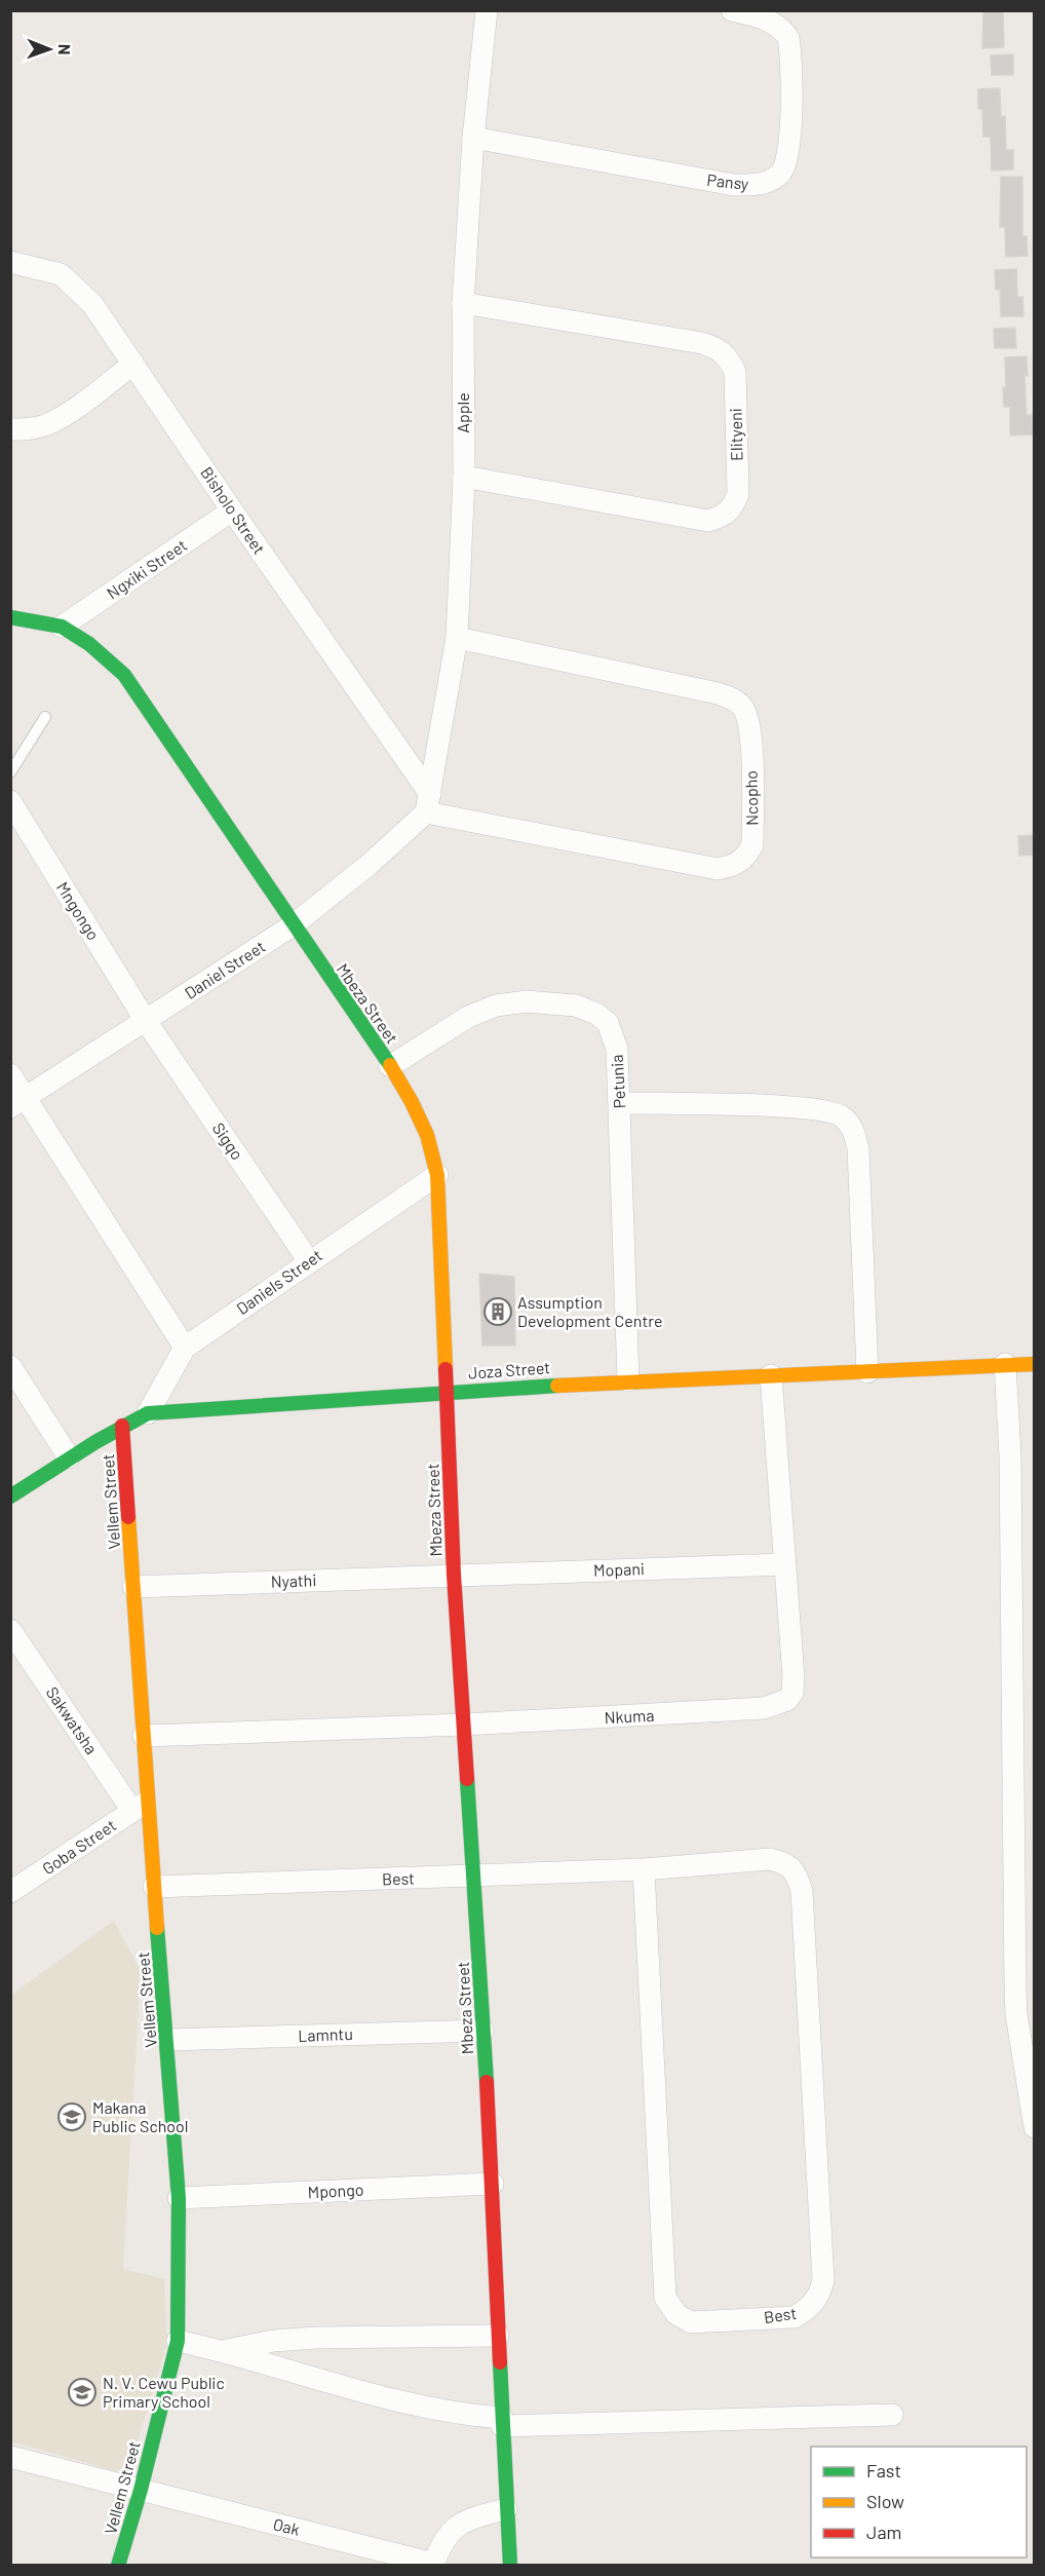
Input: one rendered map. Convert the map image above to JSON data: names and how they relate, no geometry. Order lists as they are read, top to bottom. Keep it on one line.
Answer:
{"streets":{"street":["Pansy","Apple","Elityeni","Bisholo Street","Ngxiki Street","Ncopho","Mngongo","Daniel Street","Mbeza Street","Petunia","Sigqo","Daniels Street","Joza Street","Vellem Street","Mopani","Nyathi","Nkuma","Sakwatsha","Goba Street","Best","Lamntu","Mpongo","Oak"]},"crossings":[["Pansy","Apple"],["Apple","Elityeni"],["Apple","Bisholo Street"],["Apple","Ncopho"],["Apple","Daniel Street"],["Bisholo Street","Ngxiki Street"],["Bisholo Street","Ncopho"],["Bisholo Street","Daniel Street"],["Ngxiki Street","Mbeza Street"],["Ncopho","Daniel Street"],["Mngongo","Daniel Street"],["Mngongo","Sigqo"],["Daniel Street","Mbeza Street"],["Daniel Street","Sigqo"],["Mbeza Street","Petunia"],["Mbeza Street","Daniels Street"],["Mbeza Street","Joza Street"],["Mbeza Street","Mopani"],["Mbeza Street","Nyathi"],["Mbeza Street","Nkuma"],["Mbeza Street","Best"],["Mbeza Street","Lamntu"],["Mbeza Street","Mpongo"],["Petunia","Joza Street"],["Sigqo","Daniels Street"],["Daniels Street","Joza Street"],["Joza Street","Vellem Street"],["Joza Street","Nkuma"],["Vellem Street","Nyathi"],["Vellem Street","Nkuma"],["Vellem Street","Sakwatsha"],["Vellem Street","Goba Street"],["Vellem Street","Best"],["Vellem Street","Lamntu"],["Vellem Street","Mpongo"],["Vellem Street","Oak"],["Mopani","Nyathi"],["Mopani","Nkuma"],["Sakwatsha","Goba Street"]],"places":{"building":["Assumption Development Centre"],"school or university":["Makana Public School","N. V. Cewu Public Primary School"]},"legend":["Fast","Slow","Jam"],"north":"right"}
